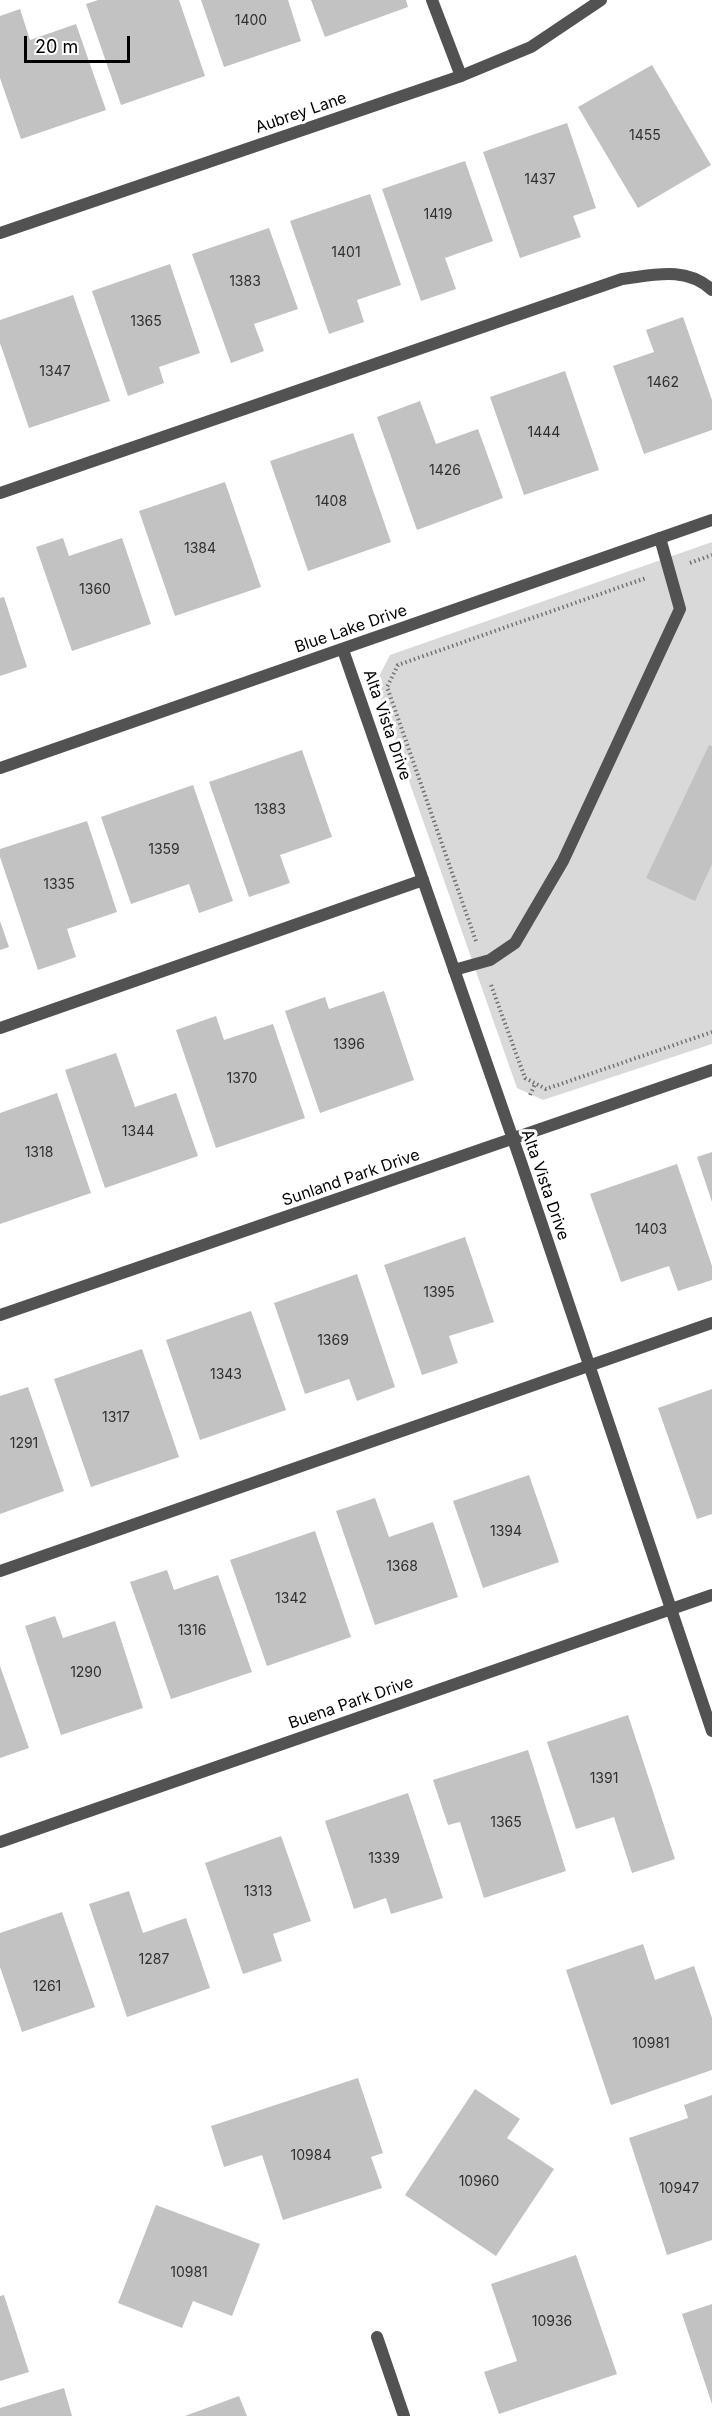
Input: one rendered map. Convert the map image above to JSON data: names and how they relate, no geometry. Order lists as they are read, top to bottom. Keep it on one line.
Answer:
{"streets":{"street":["Aubrey Lane","Blue Lake Drive","Alta Vista Drive","Sunland Park Drive","Buena Park Drive"]},"crossings":[["Blue Lake Drive","Alta Vista Drive"],["Alta Vista Drive","Sunland Park Drive"],["Alta Vista Drive","Buena Park Drive"]],"house_numbers":["1400","1455","1437","1419","1401","1383","1365","1347","1462","1444","1426","1408","1384","1360","1383","1359","1335","1396","1370","1344","1318","1403","1395","1369","1343","1317","1291","1394","1368","1342","1316","1290","1391","1365","1339","1313","1287","1261","10981","10984","10960","10947","10981","10936"],"scale_bar":"20 m"}
